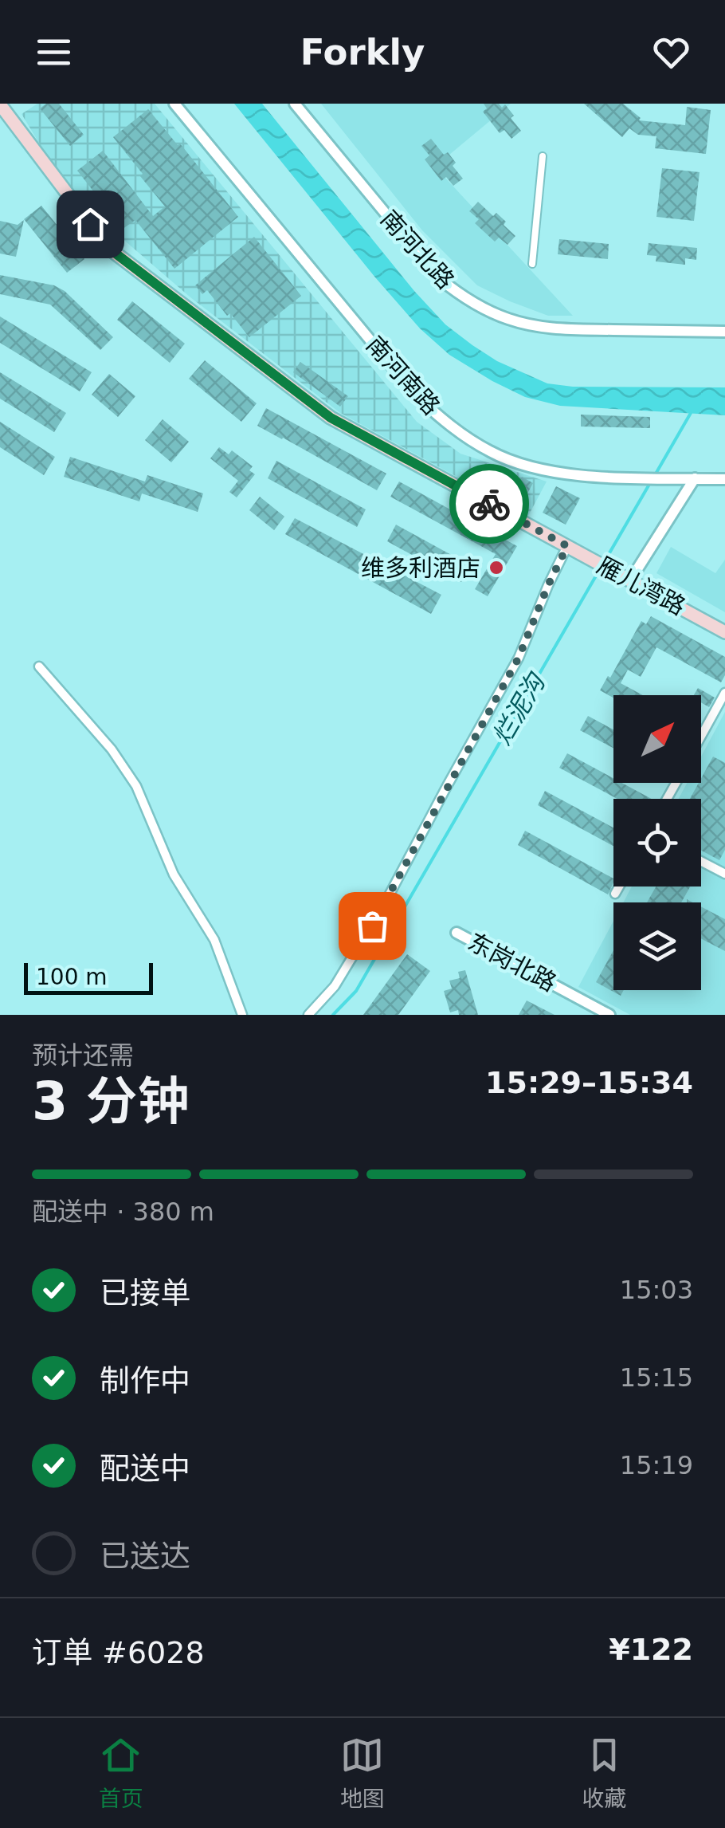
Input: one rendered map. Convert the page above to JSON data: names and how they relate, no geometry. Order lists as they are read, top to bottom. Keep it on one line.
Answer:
{"streets":{"main road":["雁儿湾路"],"street":["南河北路","南河南路","东岗北路"]},"water":["烂泥沟"],"places":["维多利酒店"],"scale_bar":"100 m","north":"top right","page":{"header":"Forkly","scale":"100 m","heading":["3 分钟","预计还需","15:29–15:34"],"panel":["订单 #6028","¥122"],"bar":"配送中 · 380 m","list":[["已接单","15:03"],["制作中","15:15"],["配送中","15:19"],"已送达"],"tabs":["首页","地图","收藏"]}}
